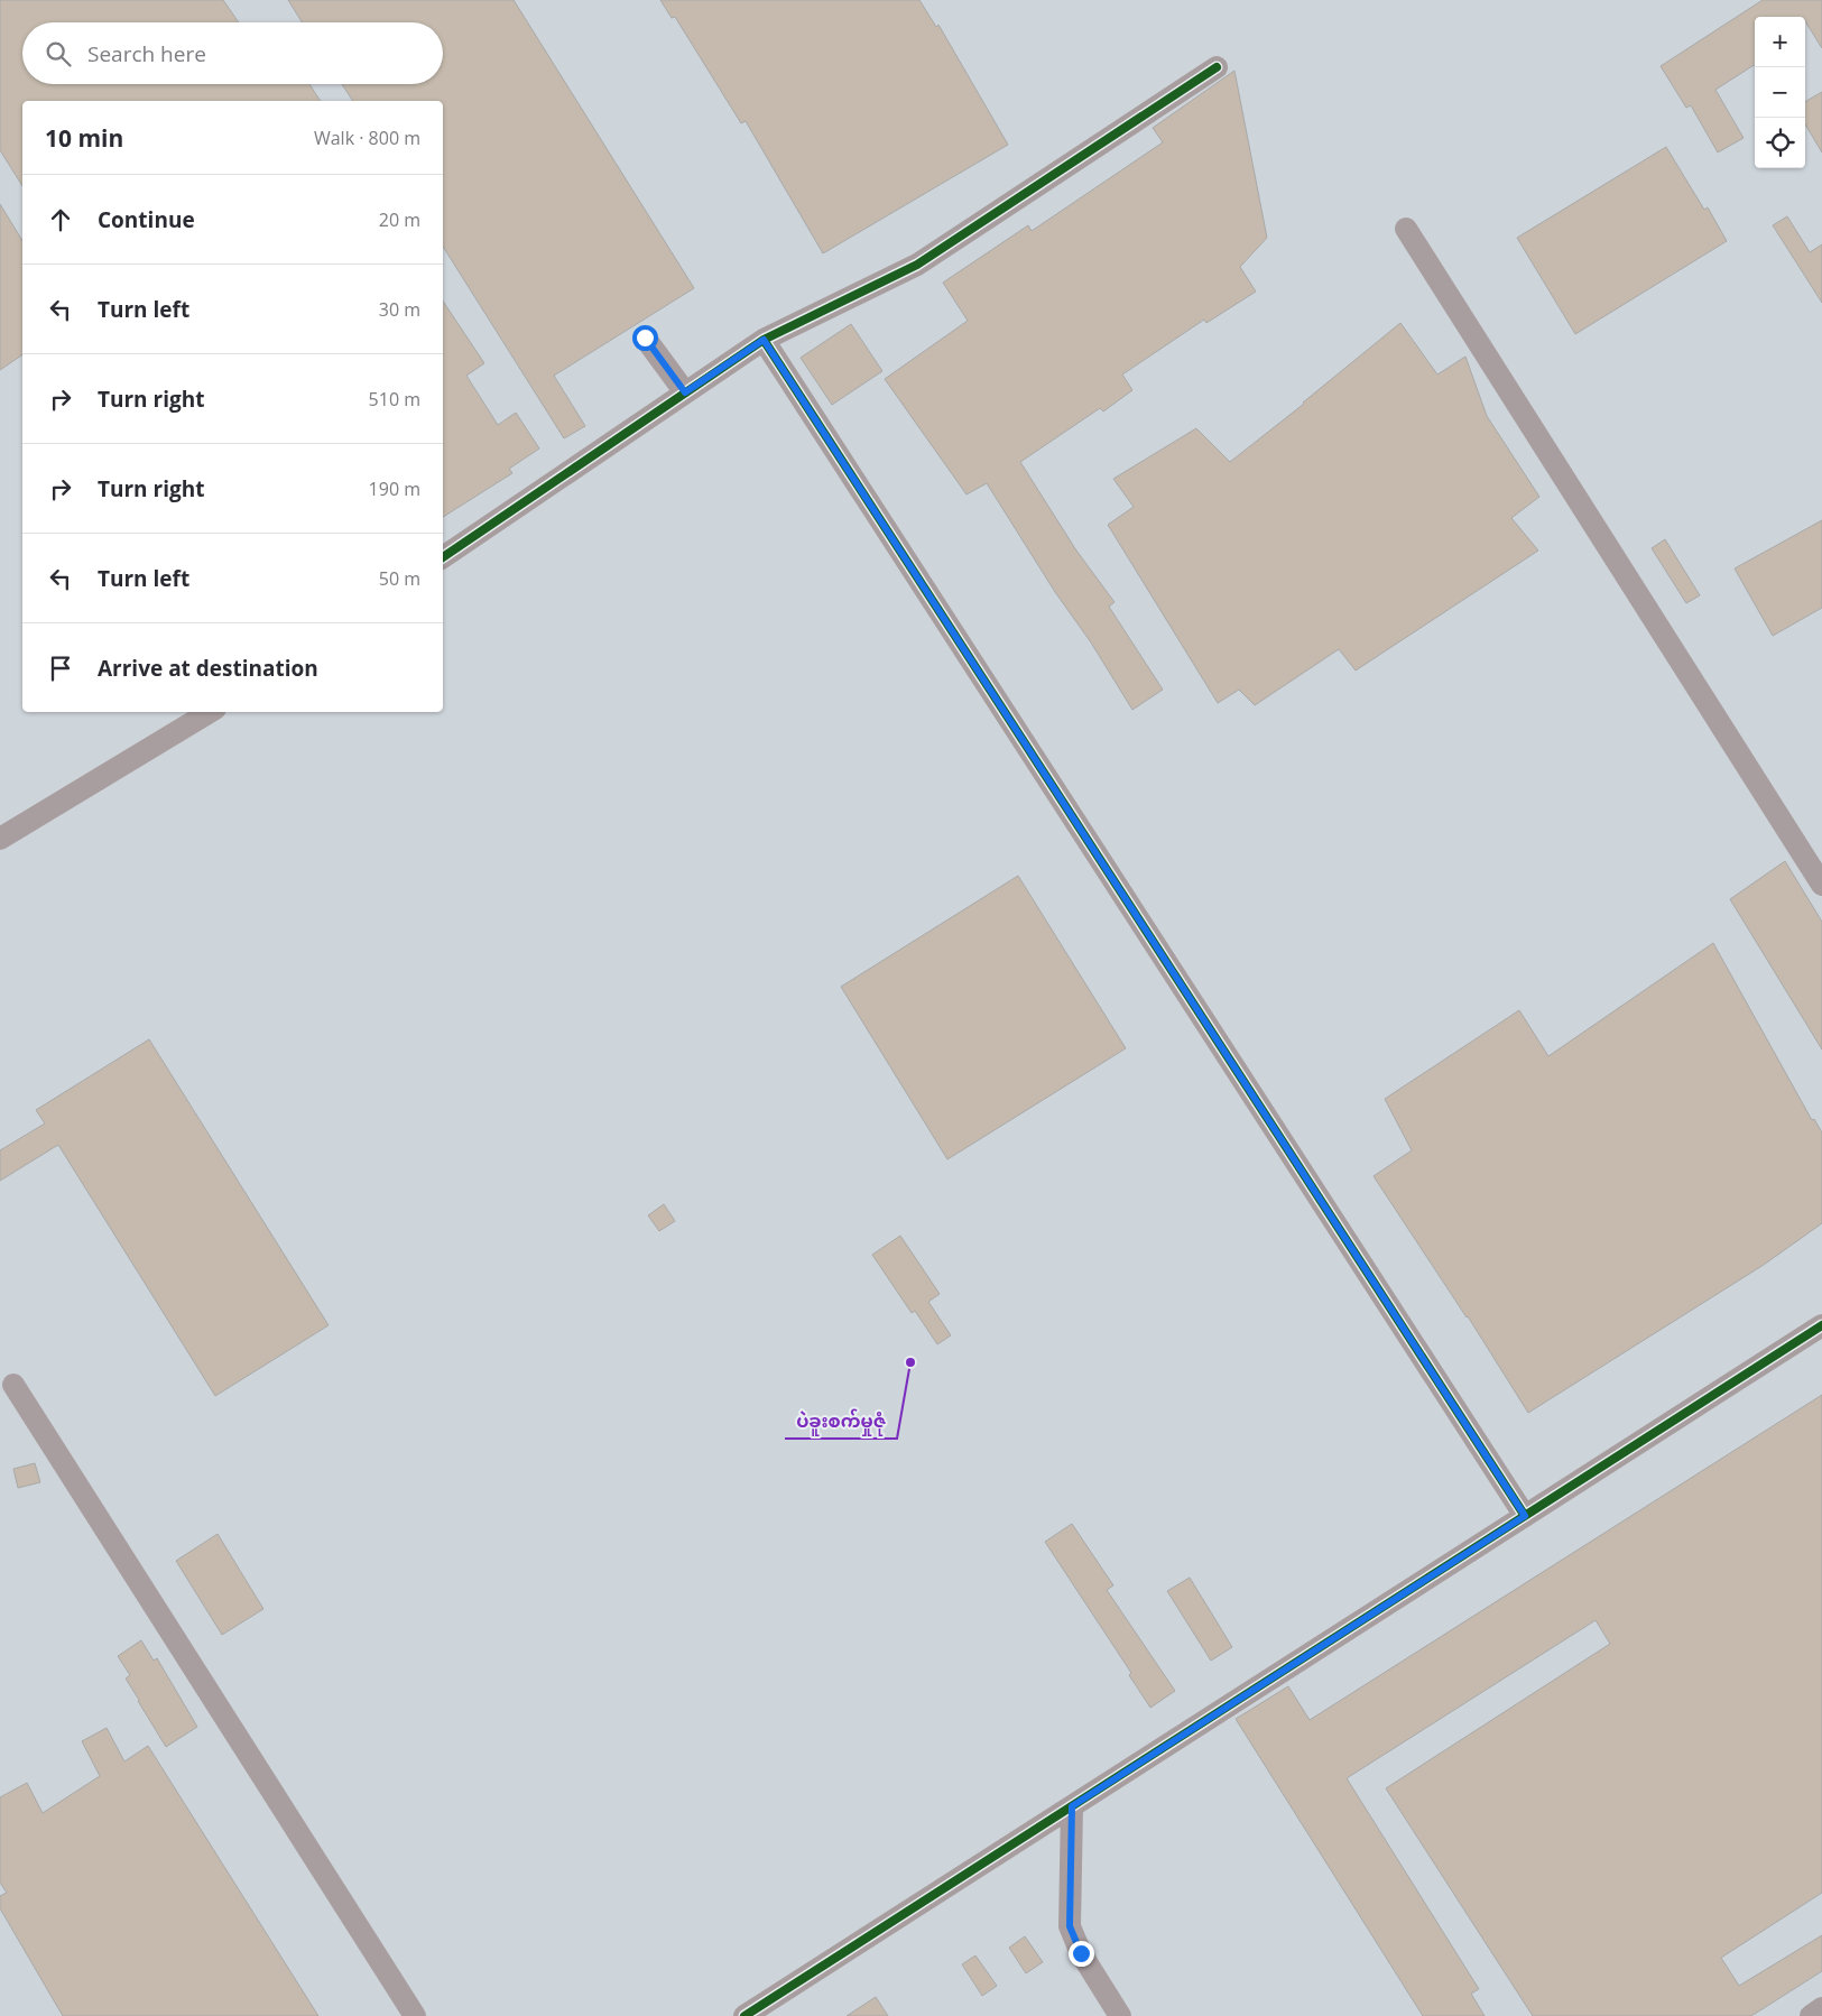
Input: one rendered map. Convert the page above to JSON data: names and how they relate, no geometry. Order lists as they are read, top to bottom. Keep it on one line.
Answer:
{"places":["ပဲခူးစက်မှုဇုံ"],"page":{"map_buttons":["+","−"],"search":"Search here","heading":["10 min","Walk · 800 m"],"list":[["Continue","20 m"],["Turn left","30 m"],["Turn right","510 m"],["Turn right","190 m"],["Turn left","50 m"],"Arrive at destination"]}}
